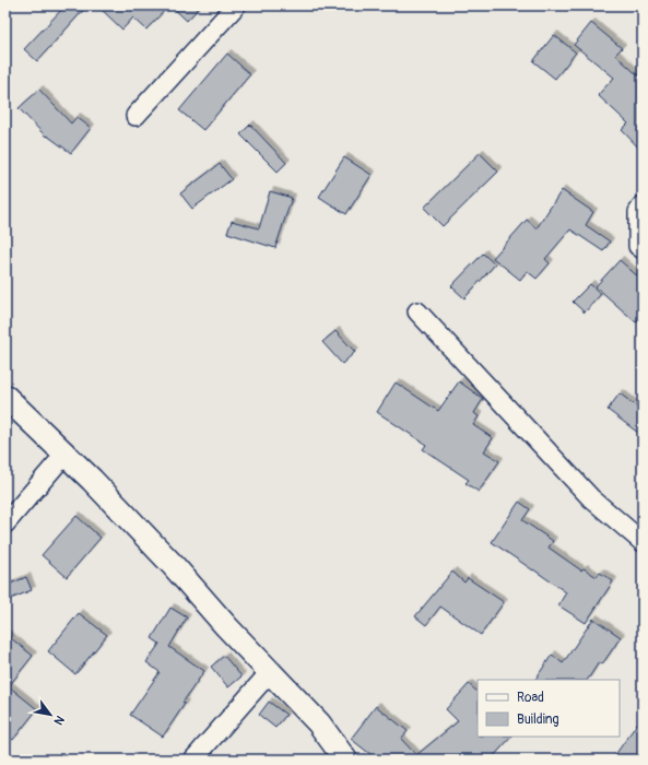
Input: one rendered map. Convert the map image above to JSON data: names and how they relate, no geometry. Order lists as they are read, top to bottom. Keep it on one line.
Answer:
{"legend":["Road","Building"],"north":"bottom right"}
